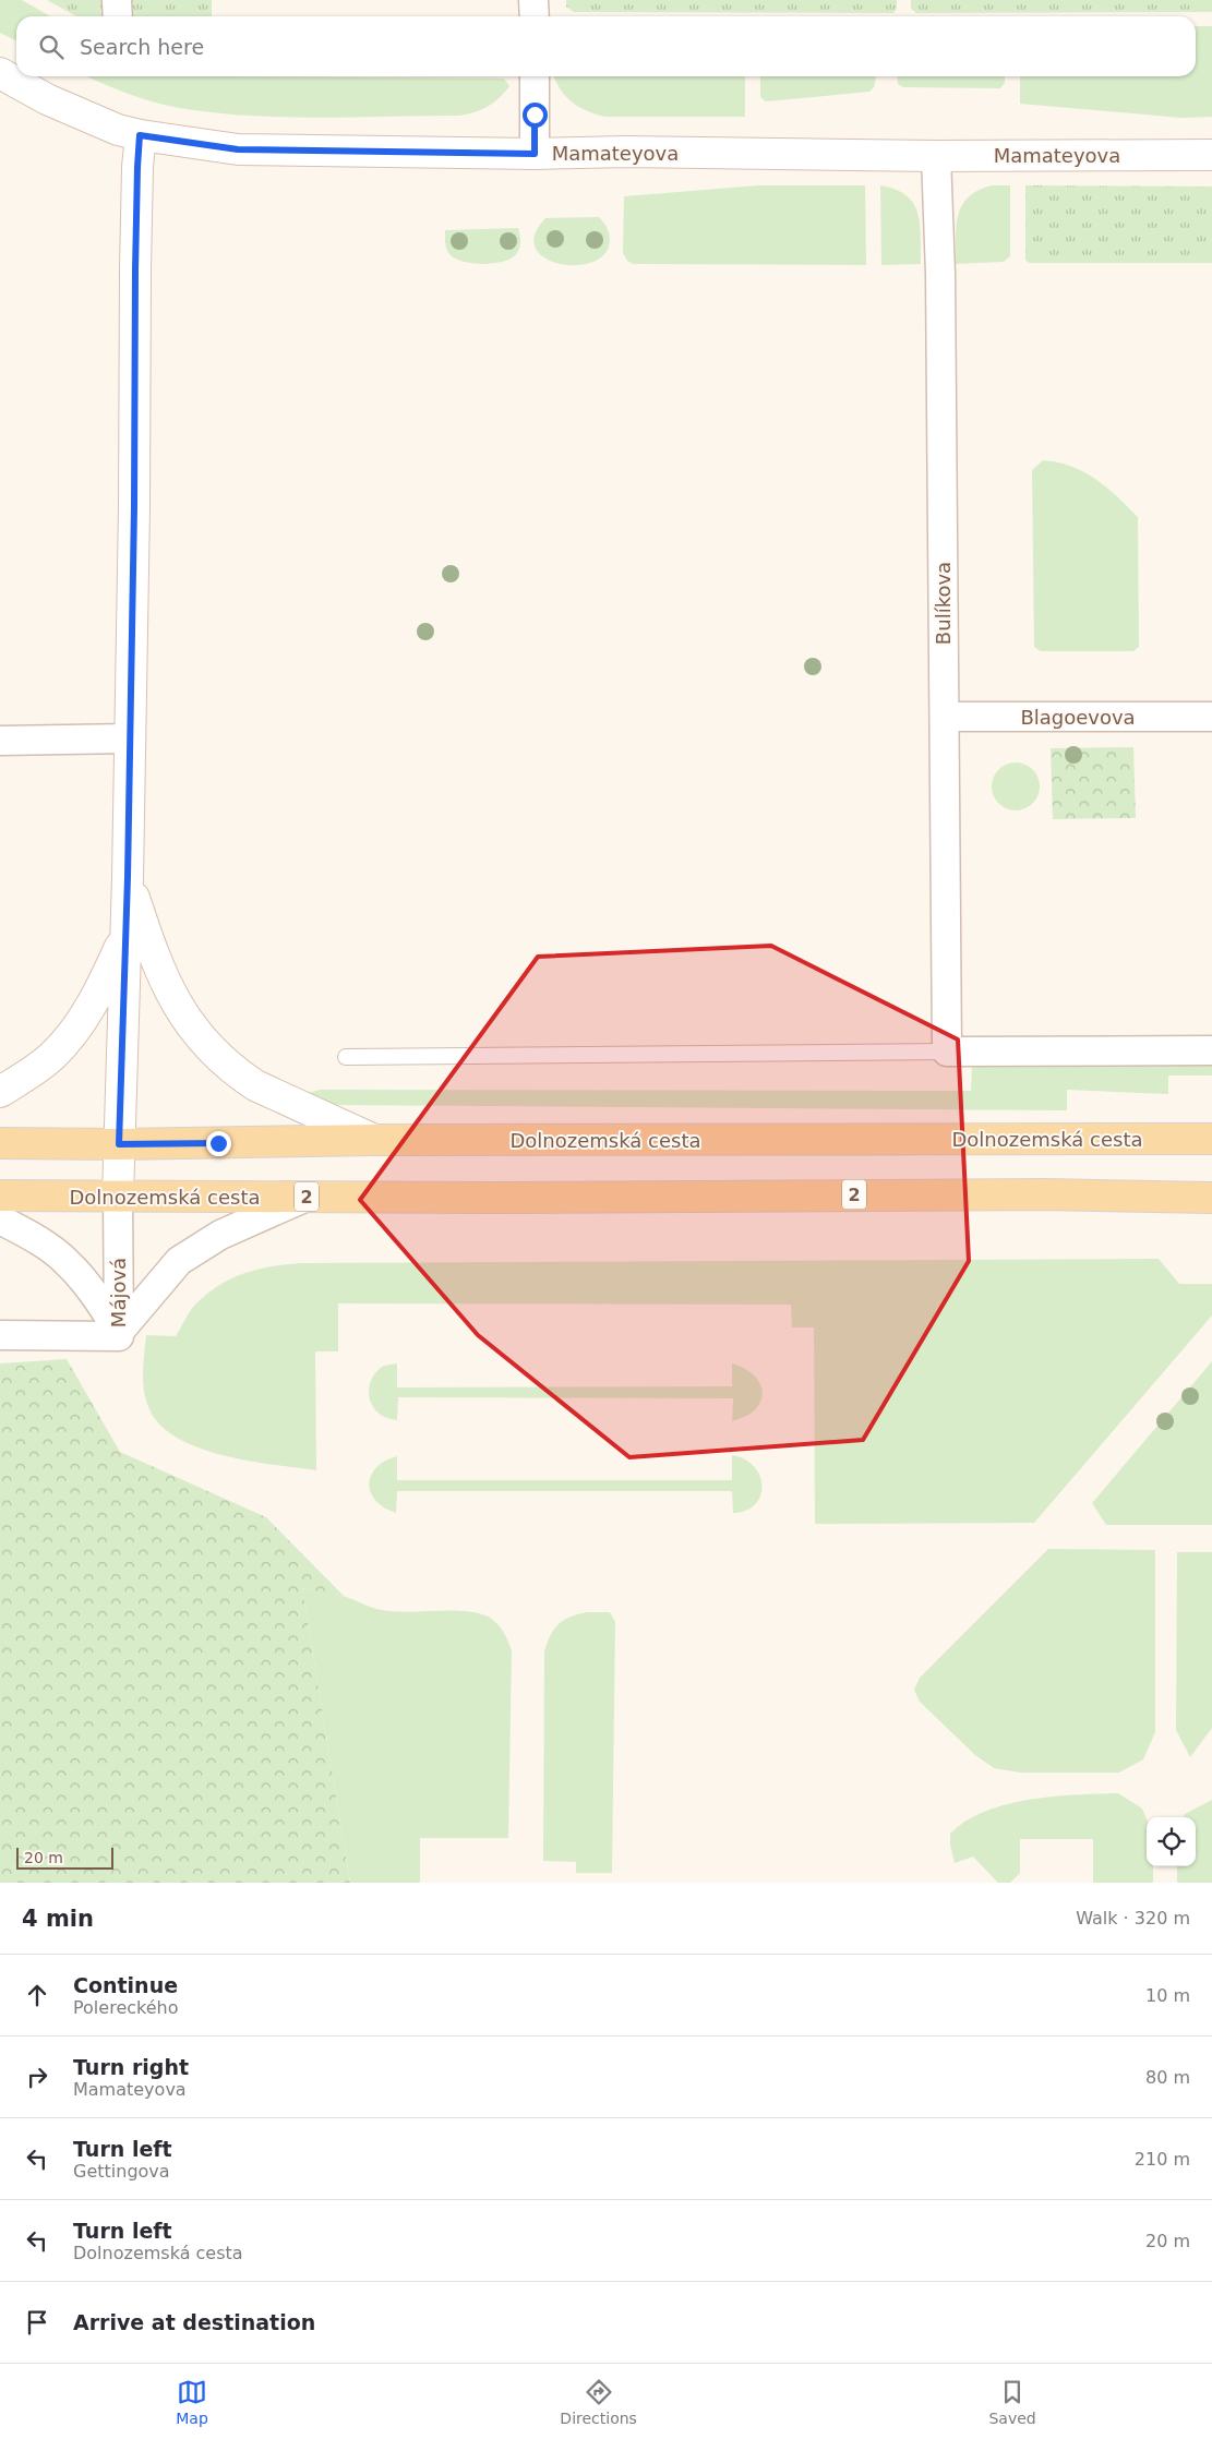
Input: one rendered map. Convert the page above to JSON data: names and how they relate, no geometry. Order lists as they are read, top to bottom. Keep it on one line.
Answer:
{"streets":{"main road":["Dolnozemská cesta","2"],"street":["Mamateyova","Bulíkova","Blagoevova","Májová"]},"crossings":[["Mamateyova","Bulíkova"],["Bulíkova","Blagoevova"],["Dolnozemská cesta","Májová"]],"scale_bar":"20 m","page":{"search":"Search here","scale":"20 m","heading":["4 min","Walk · 320 m"],"list":[["Continue","Polereckého","10 m"],["Turn right","Mamateyova","80 m"],["Turn left","Gettingova","210 m"],["Turn left","Dolnozemská cesta","20 m"],"Arrive at destination"],"nav":["Map","Directions","Saved"]}}
